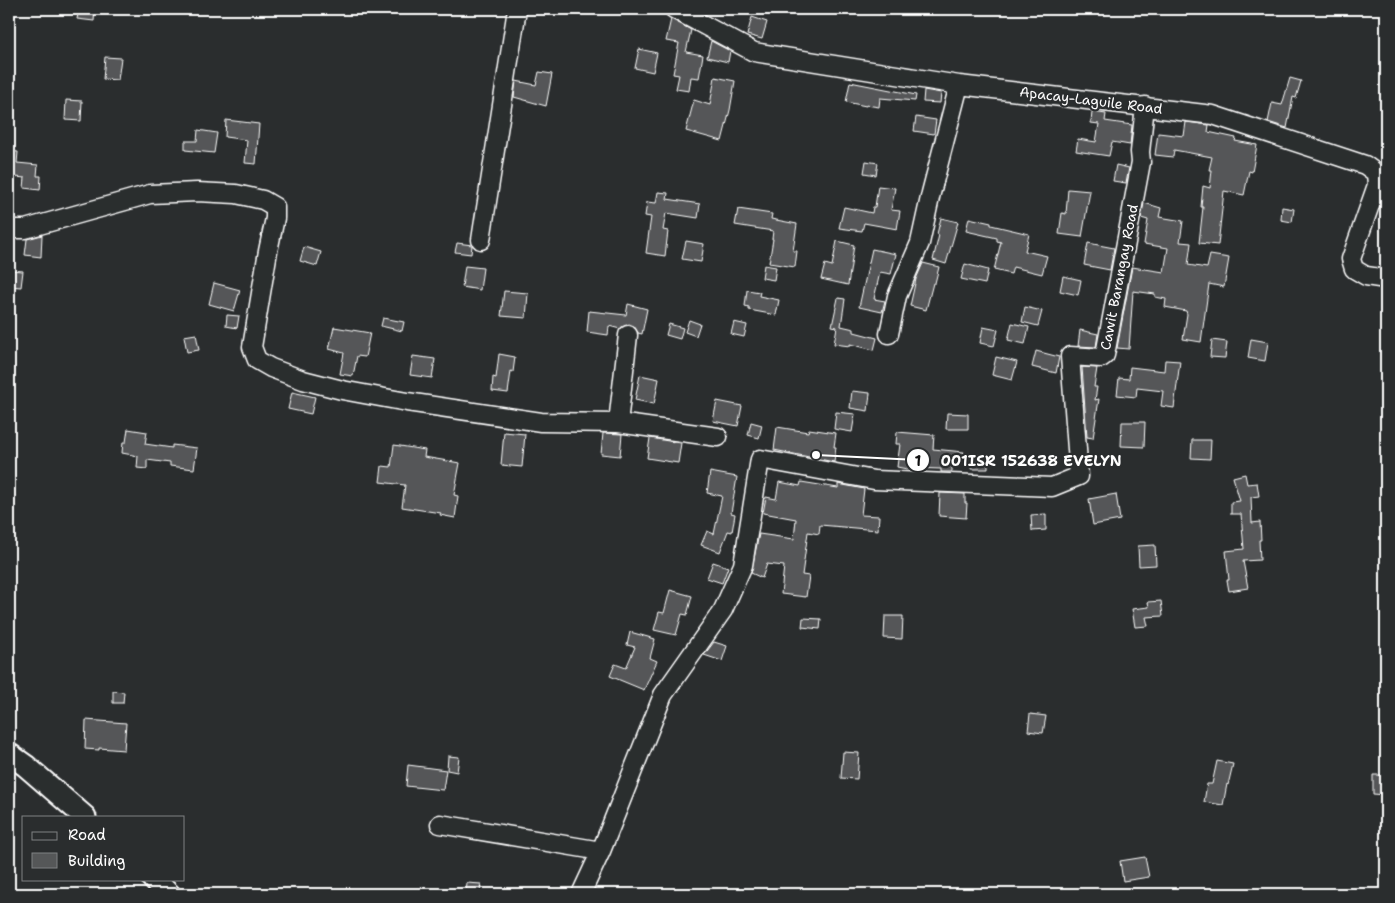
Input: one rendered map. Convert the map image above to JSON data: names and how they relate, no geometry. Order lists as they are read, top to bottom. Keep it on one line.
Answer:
{"streets":{"street":["Apacay-Laguile Road","Cawit Barangay Road"]},"crossings":[["Apacay-Laguile Road","Cawit Barangay Road"]],"places":["001ISR 152638 EVELYN"],"legend":["Road","Building"]}
